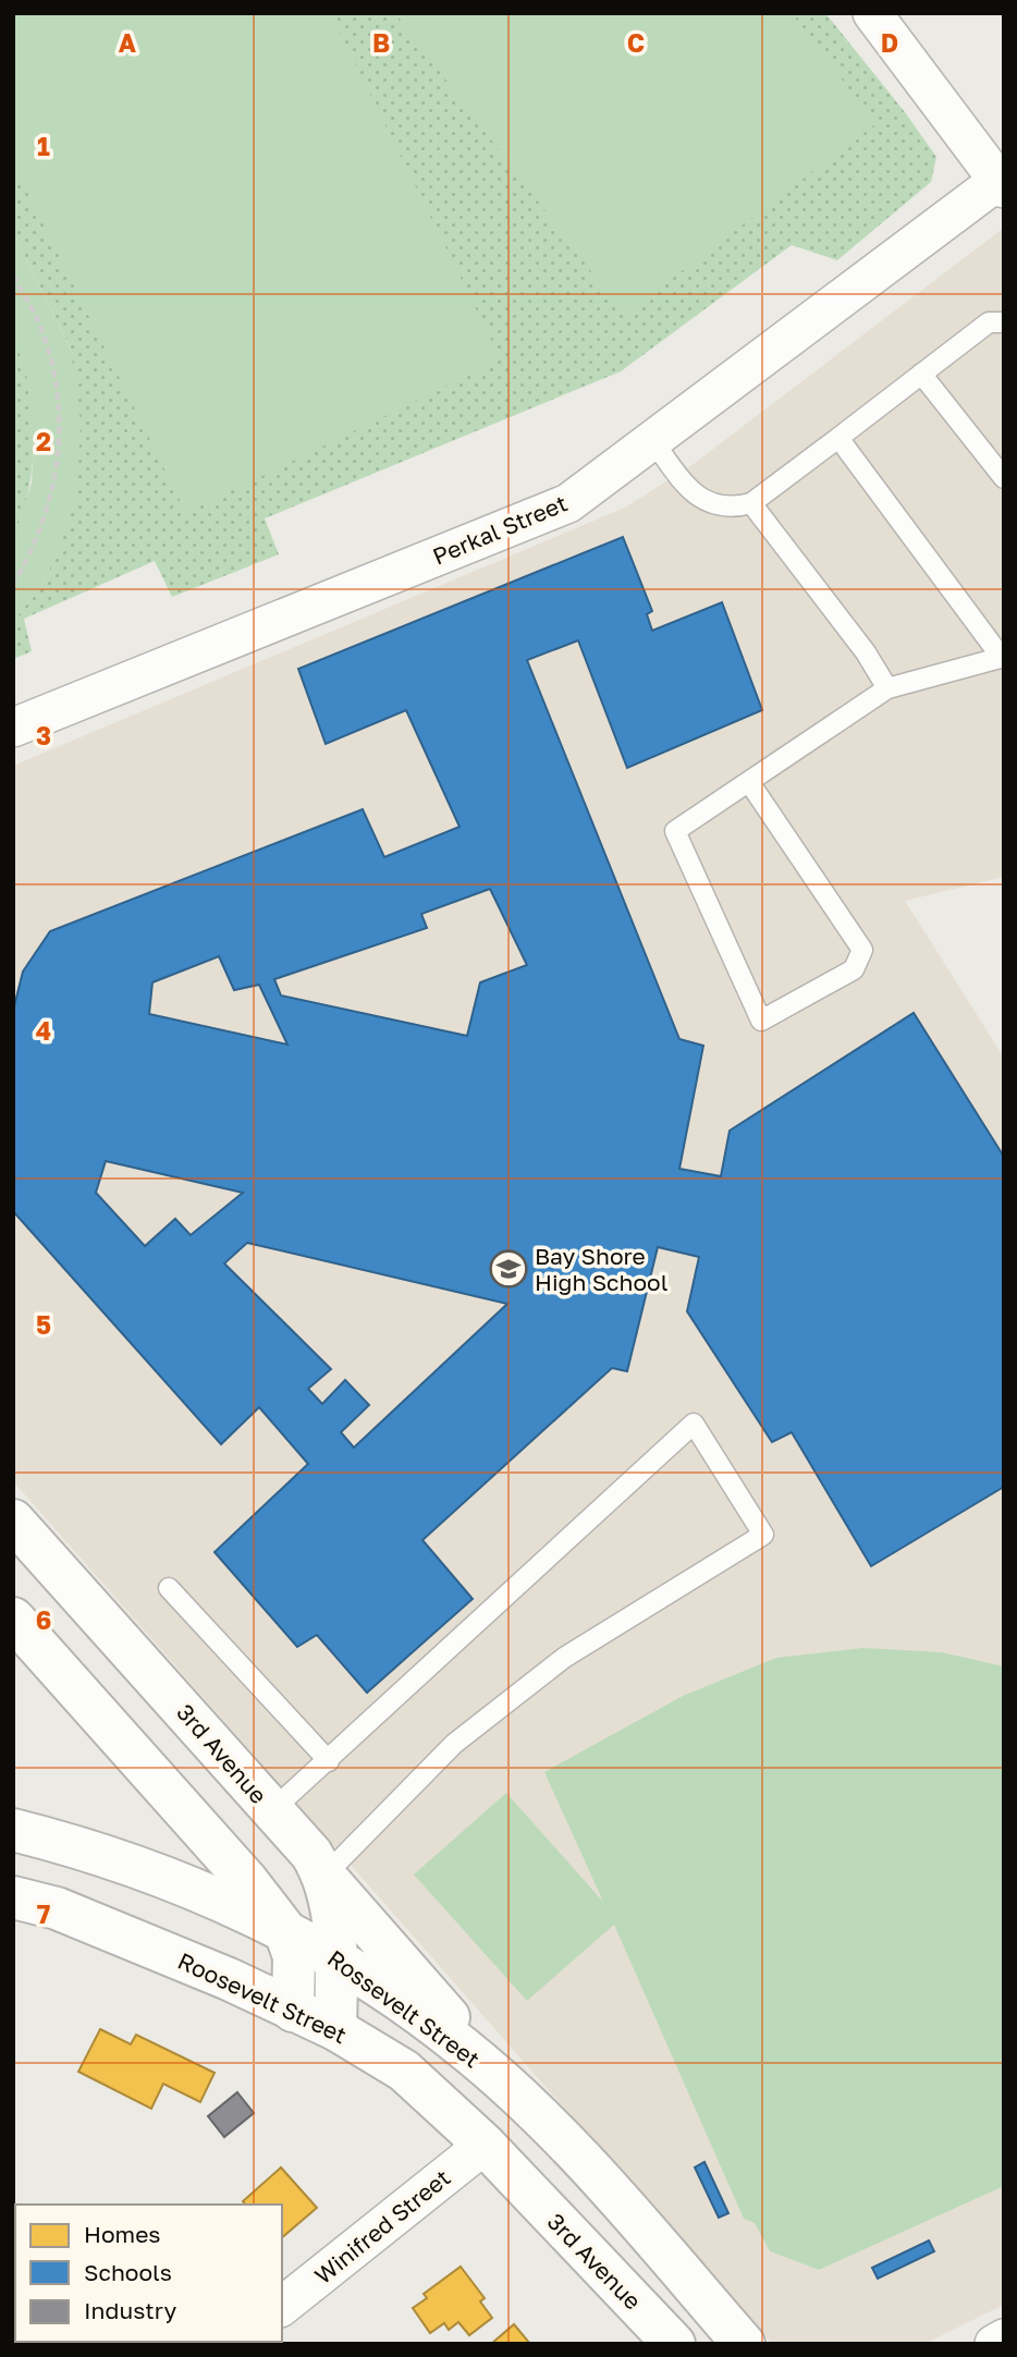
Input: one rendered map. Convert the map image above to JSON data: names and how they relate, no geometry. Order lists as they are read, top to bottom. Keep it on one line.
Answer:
{"streets":{"main road":["3rd Avenue","Roosevelt Street","Rossevelt Street"],"street":["Perkal Street","Winifred Street"]},"crossings":[["3rd Avenue","Roosevelt Street"],["3rd Avenue","Rossevelt Street"],["3rd Avenue","Winifred Street"],["Roosevelt Street","Winifred Street"]],"places":{"school or university":["Bay Shore High School"]},"legend":["Homes","Schools","Industry"],"grid":{"columns":["A","B","C","D"],"rows":["1","2","3","4","5","6","7"]}}
